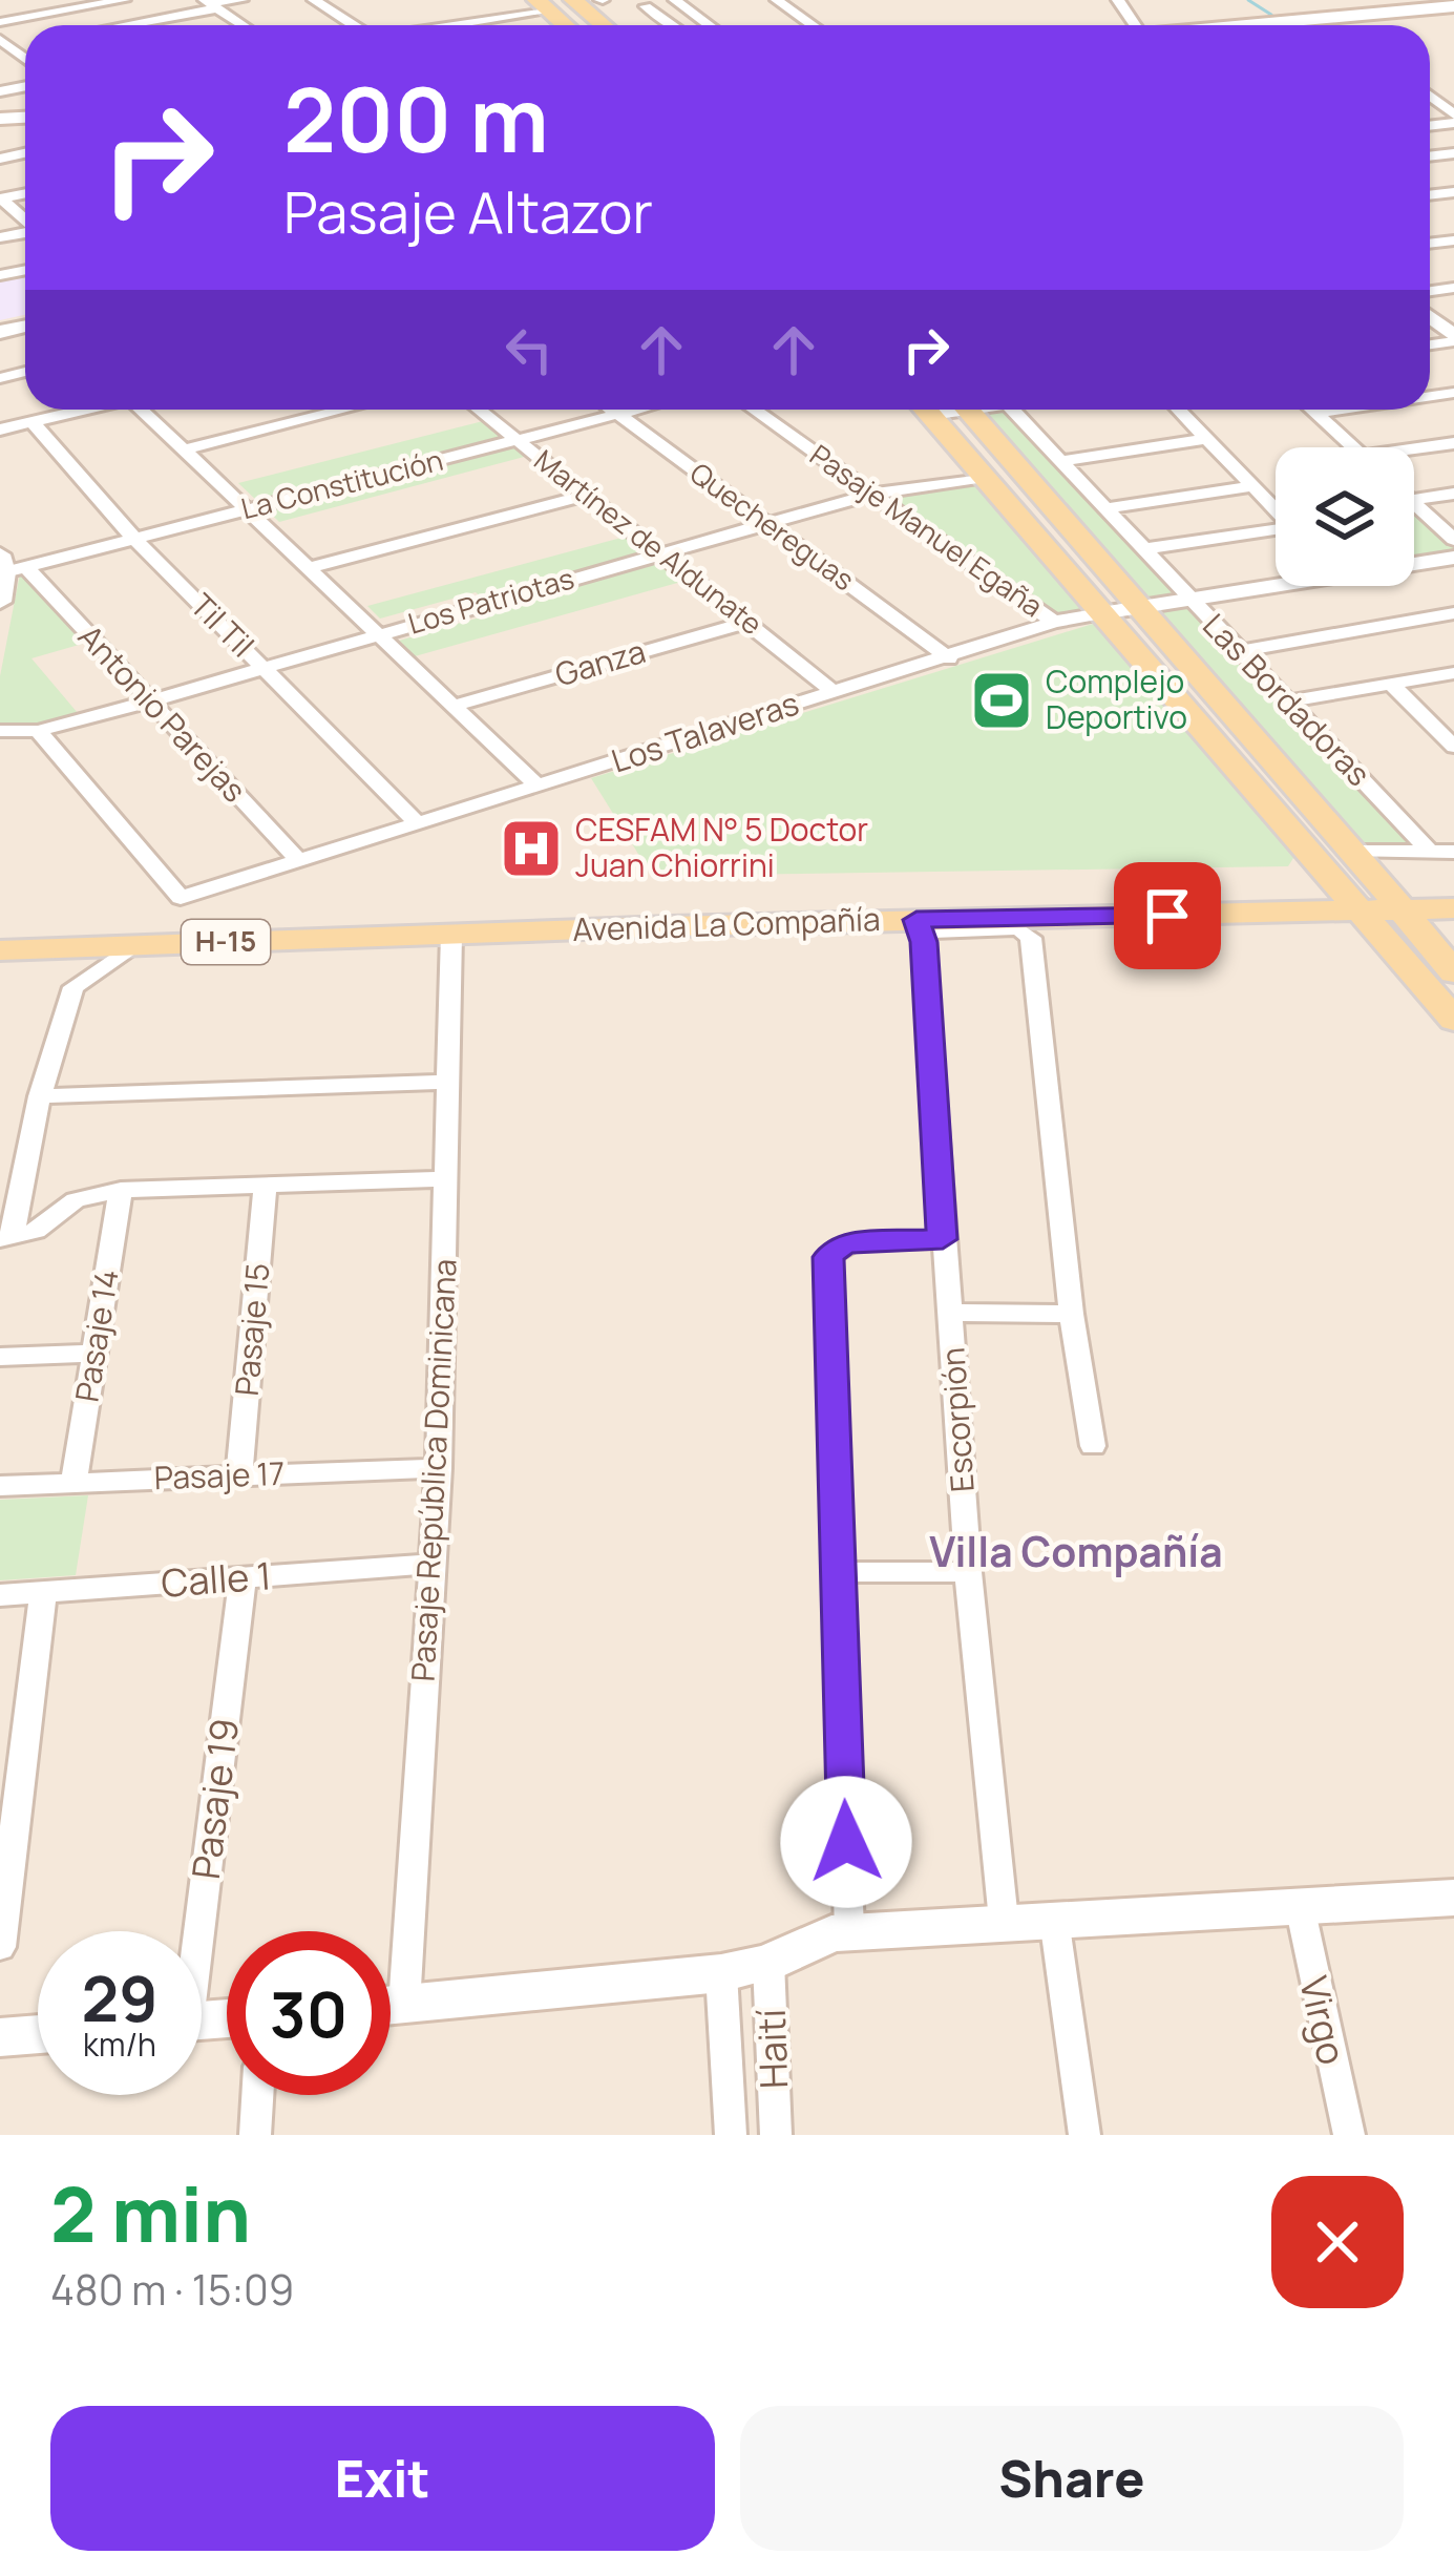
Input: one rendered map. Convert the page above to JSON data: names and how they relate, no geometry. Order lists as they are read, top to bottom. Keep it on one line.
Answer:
{"streets":{"main road":["Avenida La Compañía","H-15"],"street":["La Constitución","Quechereguas","Pasaje Manuel Egaña","Martínez de Aldunate","Los Patriotas","Til Til","Ganza","Las Bordadoras","Antonio Parejas","Los Talaveras","Pasaje 15","Pasaje 14","Escorpión","Pasaje República Dominicana","Pasaje 17","Calle 1","Pasaje 19","Virgo","Haití"]},"crossings":[["La Constitución","Quechereguas"],["La Constitución","Martínez de Aldunate"],["La Constitución","Til Til"],["La Constitución","Antonio Parejas"],["Quechereguas","Los Patriotas"],["Quechereguas","Los Talaveras"],["Pasaje Manuel Egaña","Los Patriotas"],["Pasaje Manuel Egaña","Los Talaveras"],["Martínez de Aldunate","Los Patriotas"],["Martínez de Aldunate","Ganza"],["Martínez de Aldunate","Los Talaveras"],["Los Patriotas","Til Til"],["Los Patriotas","Antonio Parejas"],["Los Patriotas","Los Talaveras"],["Til Til","Los Talaveras"],["Las Bordadoras","Los Talaveras"],["Antonio Parejas","Los Talaveras"],["Avenida La Compañía","Escorpión"],["Avenida La Compañía","Pasaje República Dominicana"],["Pasaje 15","Pasaje 17"],["Pasaje 14","Pasaje 17"],["Pasaje República Dominicana","Pasaje 17"],["Pasaje República Dominicana","Calle 1"],["Calle 1","Pasaje 19"]],"districts":["Villa Compañía"],"places":{"sports":["Complejo Deportivo"],"hospital":["CESFAM N° 5 Doctor Juan Chiorrini"]},"page":{"turn":["200 m","Pasaje Altazor"],"speed":"29 km/h","limit":"30","heading":["2 min","480 m · 15:09"],"buttons":["Exit","Share"]}}
